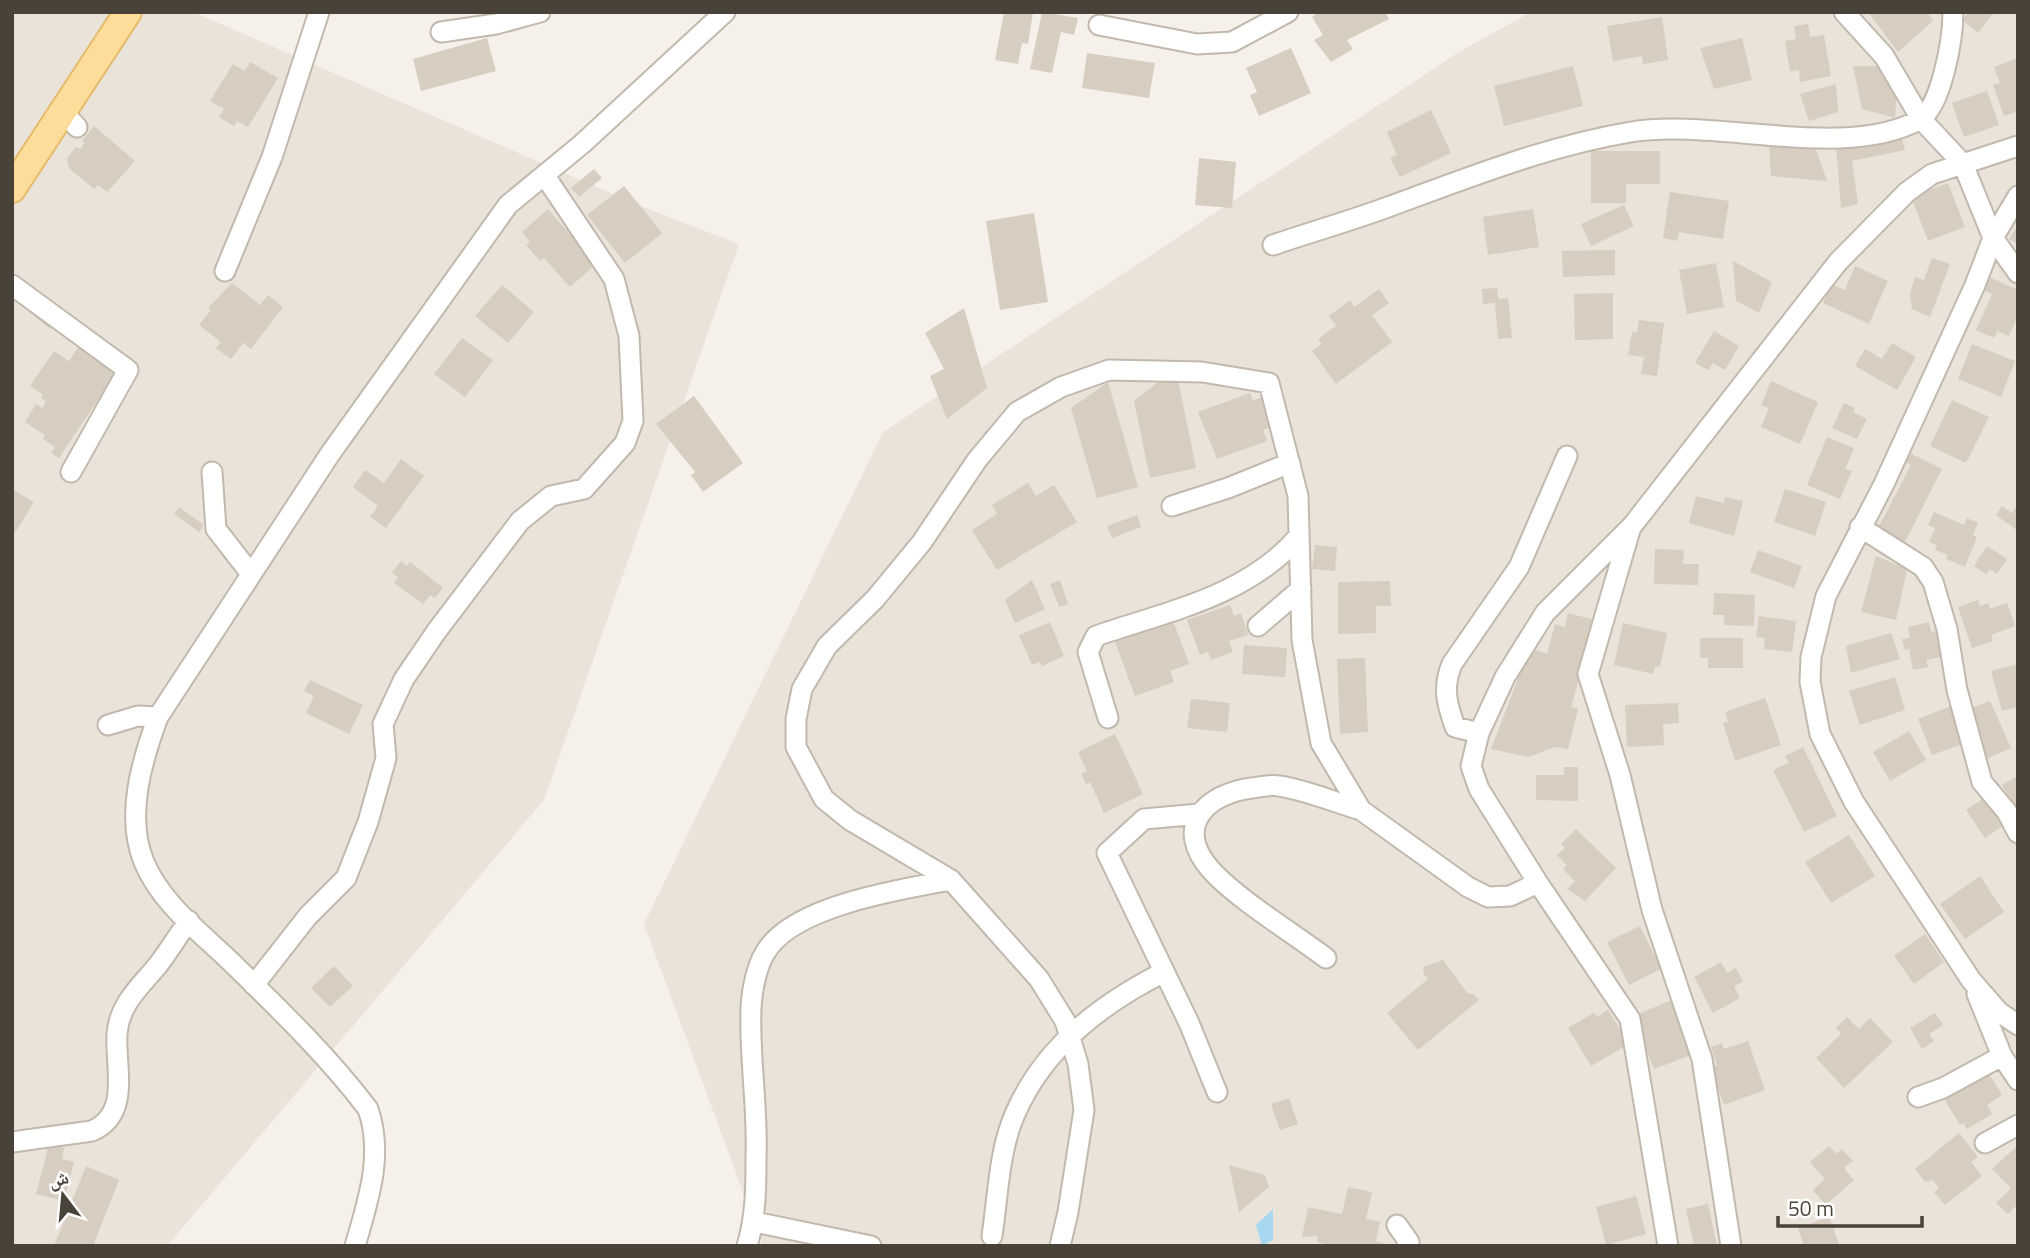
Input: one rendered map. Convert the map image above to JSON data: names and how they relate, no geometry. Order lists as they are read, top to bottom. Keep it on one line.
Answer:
{"scale_bar":"50 m","north":"top"}
